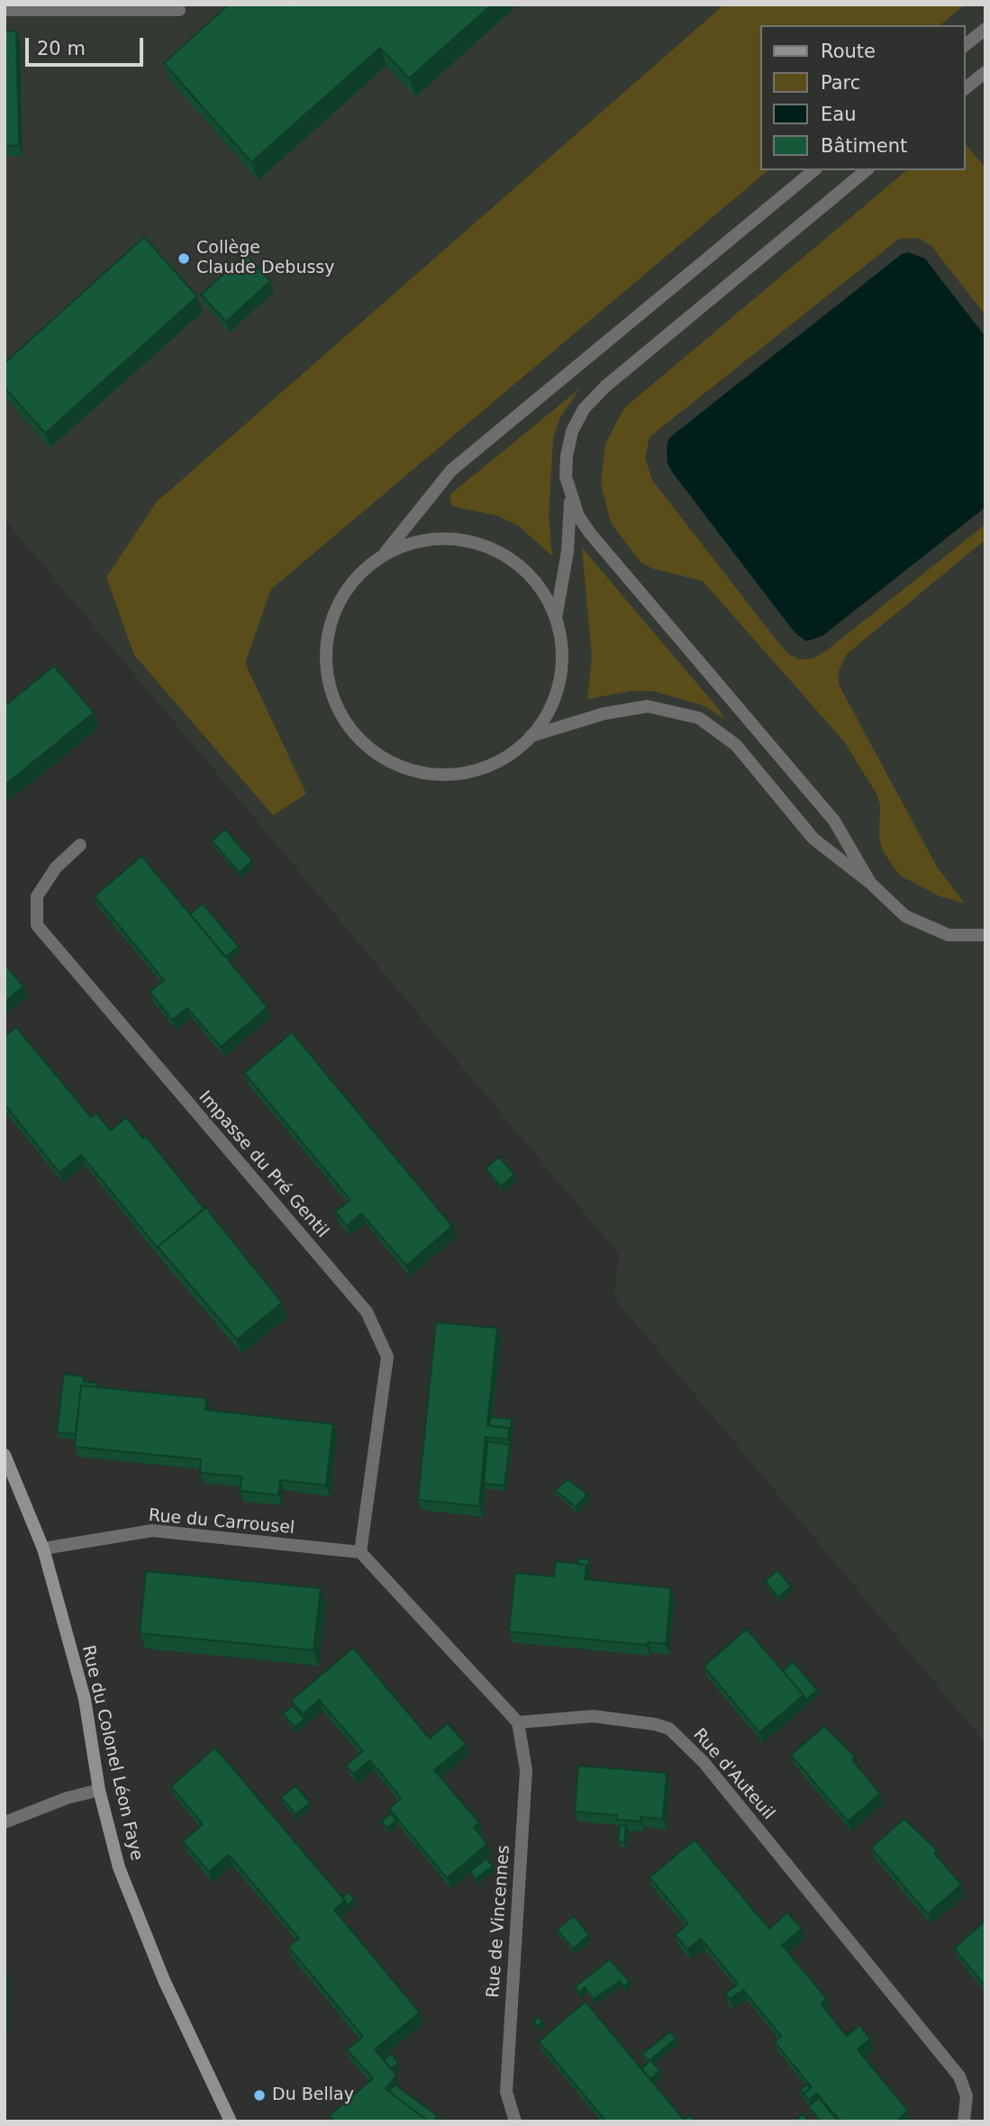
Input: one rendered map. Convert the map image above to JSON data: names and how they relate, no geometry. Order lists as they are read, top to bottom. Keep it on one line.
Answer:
{"streets":{"street":["Impasse du Pré Gentil","Rue du Carrousel","Rue du Colonel Léon Faye","Rue d'Auteuil","Rue de Vincennes"]},"crossings":[["Impasse du Pré Gentil","Rue du Carrousel"],["Rue du Carrousel","Rue du Colonel Léon Faye"],["Rue d'Auteuil","Rue de Vincennes"]],"places":["Collège Claude Debussy","Du Bellay"],"legend":["Route","Parc","Eau","Bâtiment"],"scale_bar":"20 m"}
